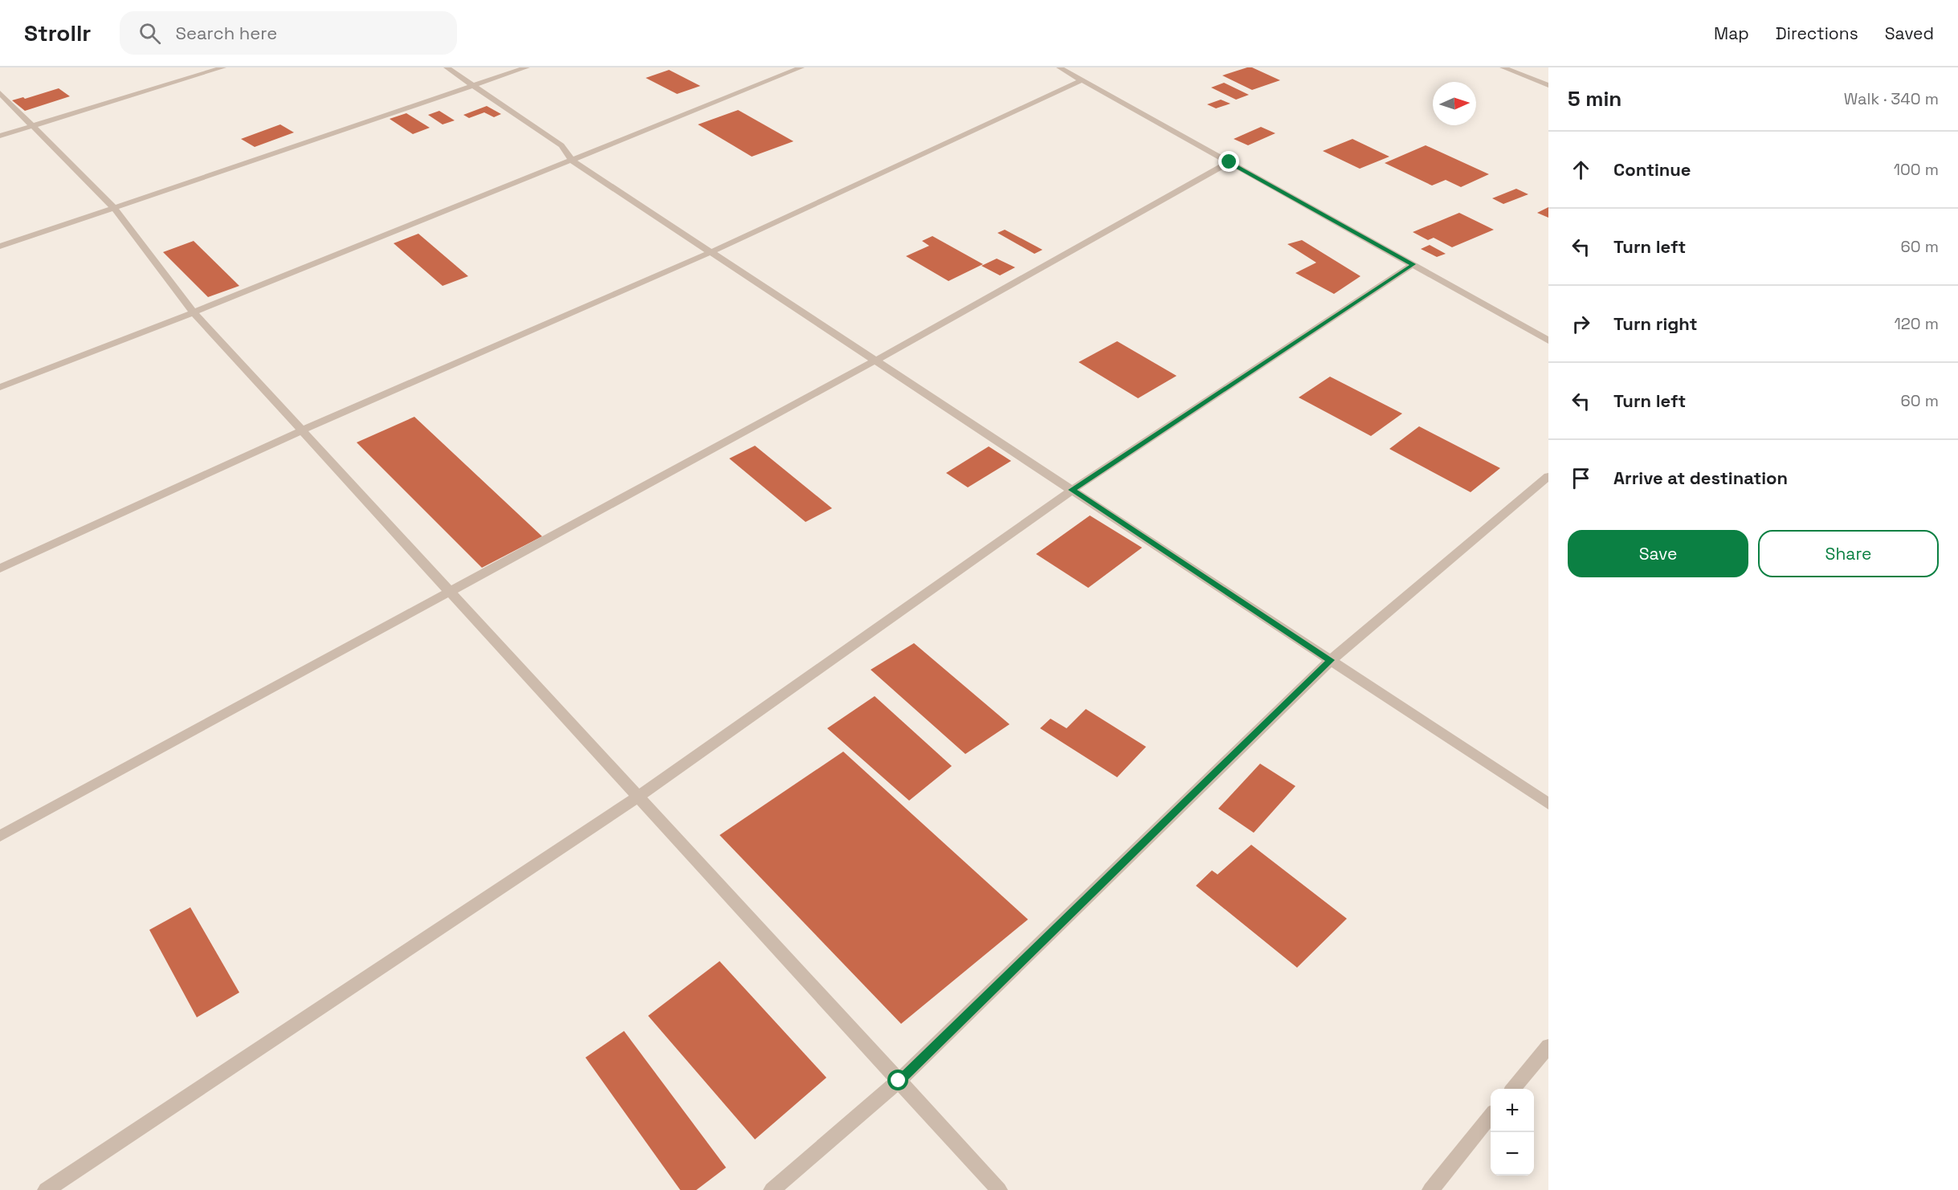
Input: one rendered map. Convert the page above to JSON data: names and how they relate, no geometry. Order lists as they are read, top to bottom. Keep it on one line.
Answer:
{"north":"right","page":{"header":"Strollr","search":"Search here","nav":["Map","Directions","Saved"],"heading":["5 min","Walk · 340 m"],"list":[["Continue","100 m"],["Turn left","60 m"],["Turn right","120 m"],["Turn left","60 m"],"Arrive at destination"],"buttons":["Save","Share"],"map_buttons":["+","−"]}}
